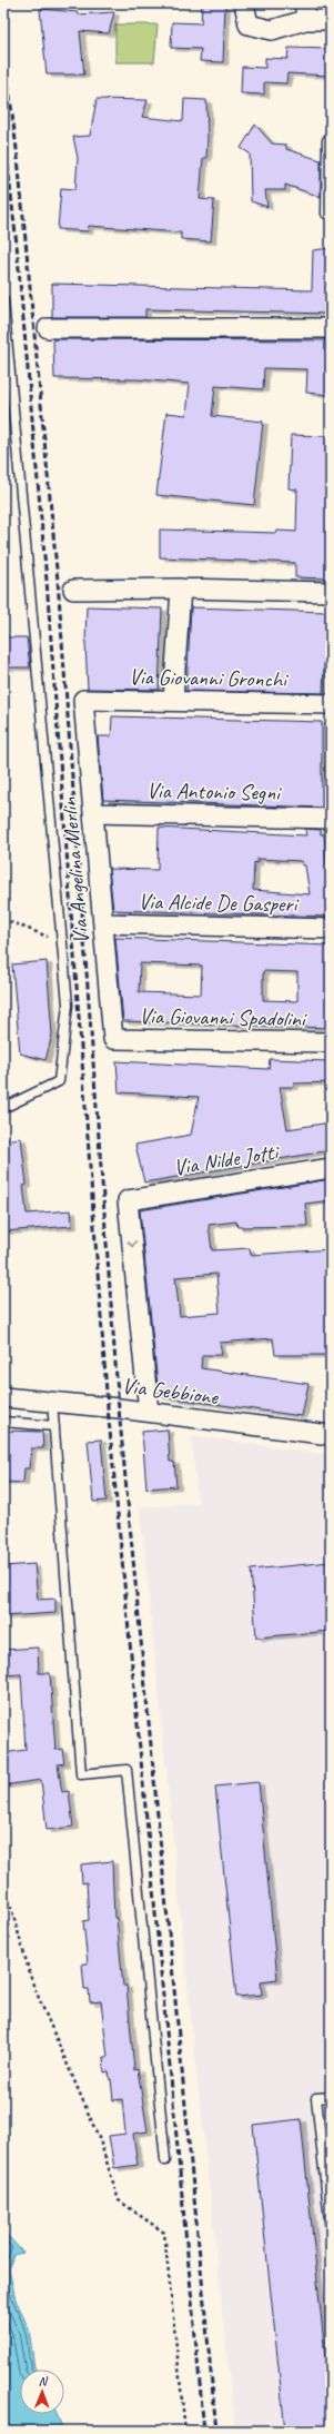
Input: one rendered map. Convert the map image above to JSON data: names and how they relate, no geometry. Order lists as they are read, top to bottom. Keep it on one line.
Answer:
{"streets":{"street":["Via Giovanni Gronchi","Via Antonio Segni","Via Angelina Merlin","Via Alcide De Gasperi","Via Giovanni Spadolini","Via Nilde Jotti","Via Gebbione"]},"crossings":[["Via Giovanni Gronchi","Via Angelina Merlin"],["Via Antonio Segni","Via Angelina Merlin"],["Via Angelina Merlin","Via Alcide De Gasperi"],["Via Angelina Merlin","Via Giovanni Spadolini"],["Via Nilde Jotti","Via Gebbione"]],"north":"top"}
